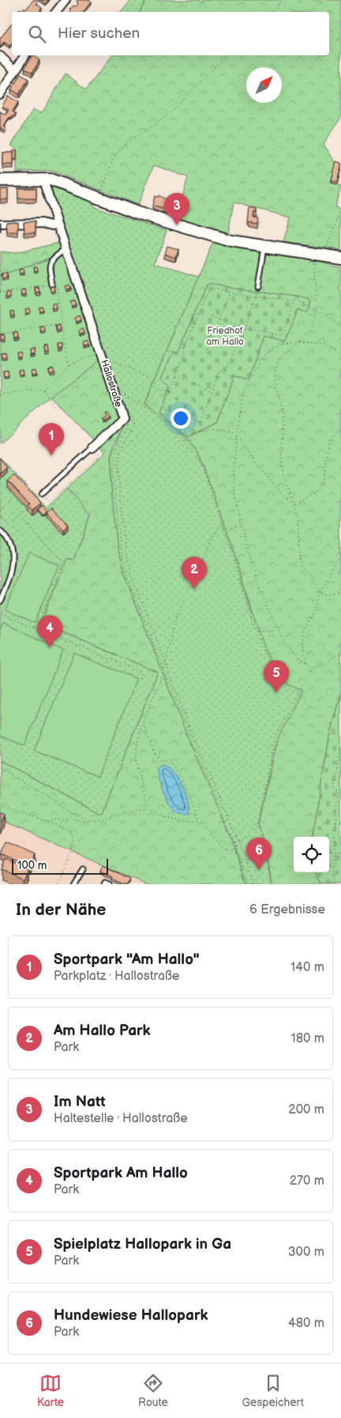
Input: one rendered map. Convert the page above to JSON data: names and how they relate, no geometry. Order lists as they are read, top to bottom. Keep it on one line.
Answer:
{"streets":{"street":["Hallostraße"]},"parks":["Friedhof am Hallo"],"scale_bar":"100 m","north":"top right","page":{"search":"Hier suchen","pins":["3","1","2","4","5","6"],"scale":"100 m","heading":["In der Nähe","6 Ergebnisse"],"list":[{"mark":"1","name":"Sportpark \"Am Hallo\"","note":"Parkplatz · Hallostraße","value":"140 m"},{"mark":"2","name":"Am Hallo Park","note":"Park","value":"180 m"},{"mark":"3","name":"Im Natt","note":"Haltestelle · Hallostraße","value":"200 m"},{"mark":"4","name":"Sportpark Am Hallo","note":"Park","value":"270 m"},{"mark":"5","name":"Spielplatz Hallopark in Ga","note":"Park","value":"300 m"},{"mark":"6","name":"Hundewiese Hallopark","note":"Park","value":"480 m"}],"nav":["Karte","Route","Gespeichert"]}}
